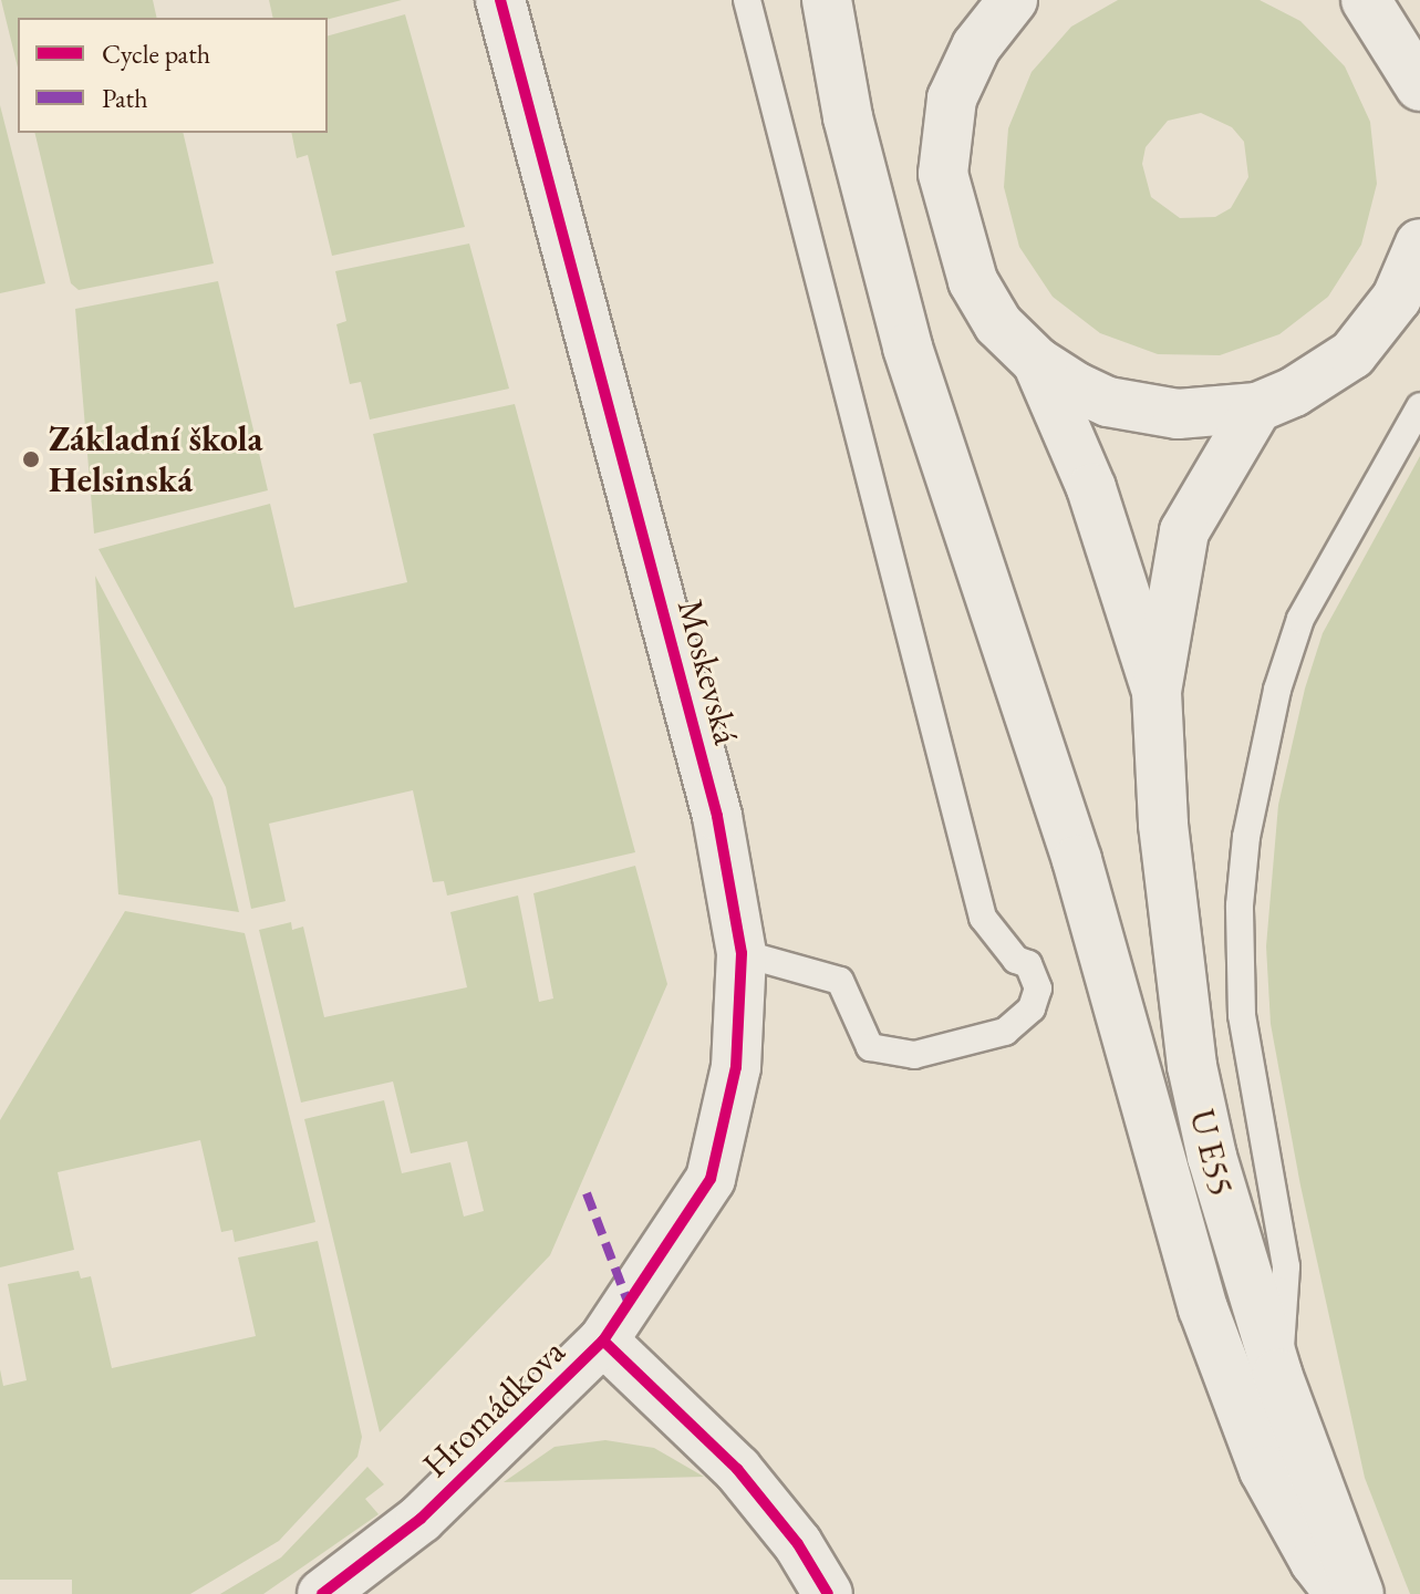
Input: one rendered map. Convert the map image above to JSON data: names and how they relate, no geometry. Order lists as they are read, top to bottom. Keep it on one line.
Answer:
{"streets":{"main road":["Moskevská","U E55","Hromádkova"]},"crossings":[["Moskevská","Hromádkova"]],"places":["Základní škola Helsinská"],"legend":["Cycle path","Path"]}
